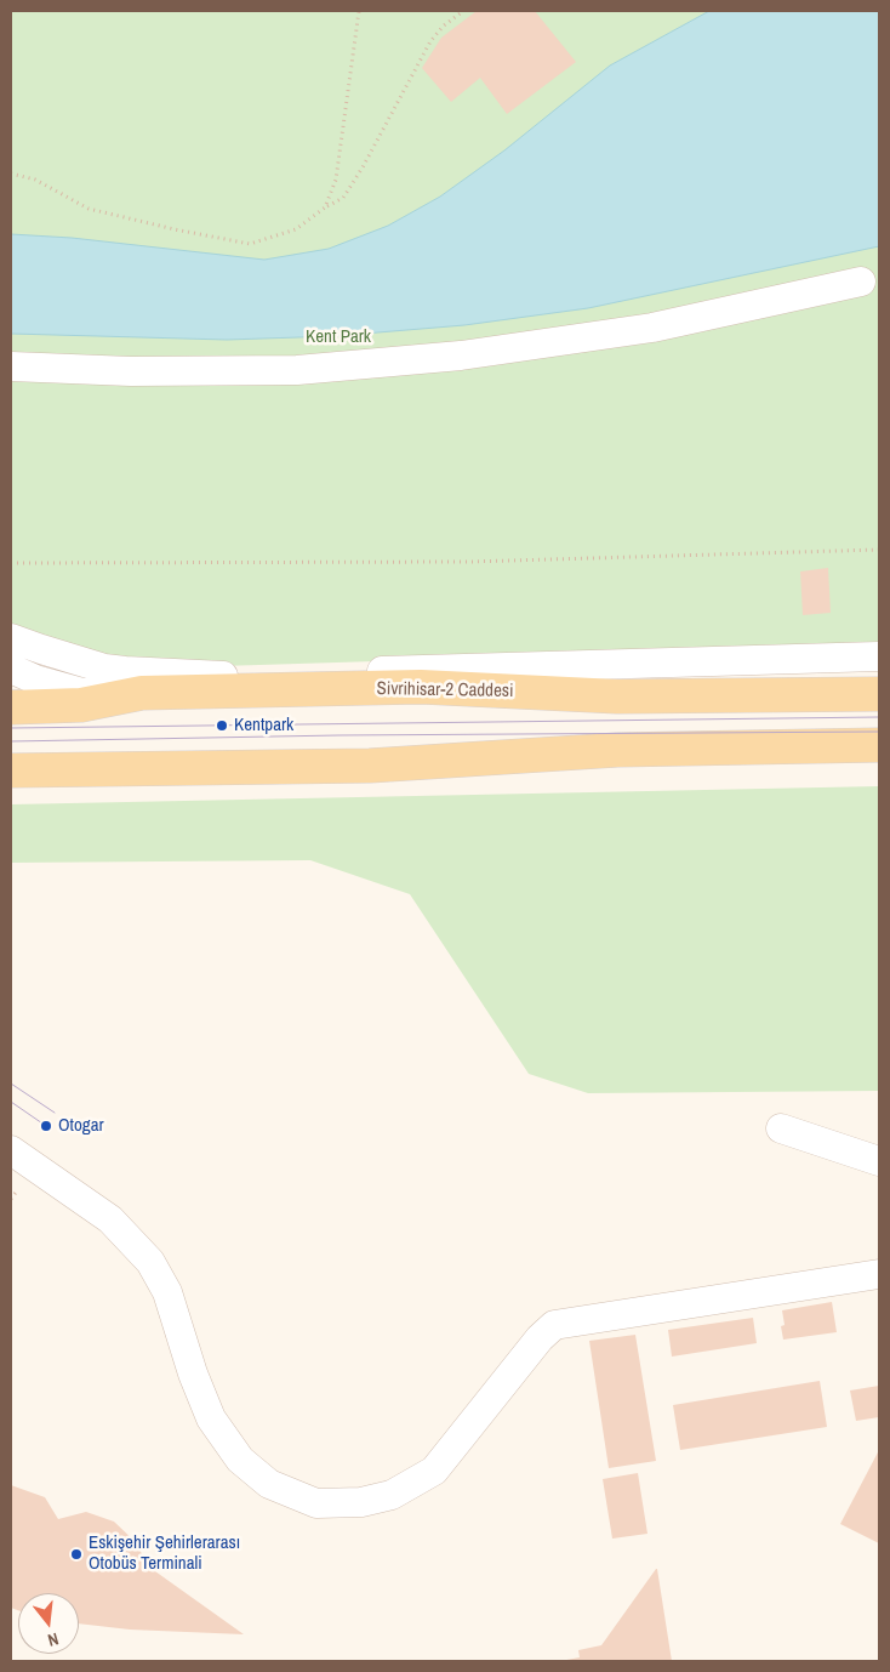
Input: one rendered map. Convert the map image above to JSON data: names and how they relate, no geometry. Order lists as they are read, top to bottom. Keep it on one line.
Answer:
{"streets":{"main road":["Sivrihisar-2 Caddesi"]},"parks":["Kent Park"],"places":["Kentpark","Otogar","Eskişehir Şehirlerarası Otobüs Terminali"],"north":"bottom"}
